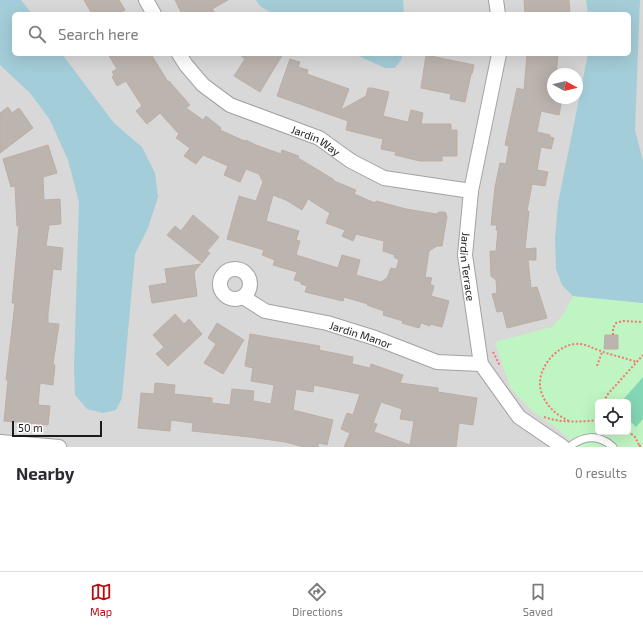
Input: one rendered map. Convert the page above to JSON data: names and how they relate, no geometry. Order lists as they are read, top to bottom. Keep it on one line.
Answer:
{"streets":{"street":["Jardin Way","Jardin Terrace","Jardin Manor"]},"crossings":[["Jardin Way","Jardin Terrace"],["Jardin Terrace","Jardin Manor"]],"scale_bar":"50 m","north":"right","page":{"search":"Search here","scale":"50 m","heading":["Nearby","0 results"],"nav":["Map","Directions","Saved"]}}
